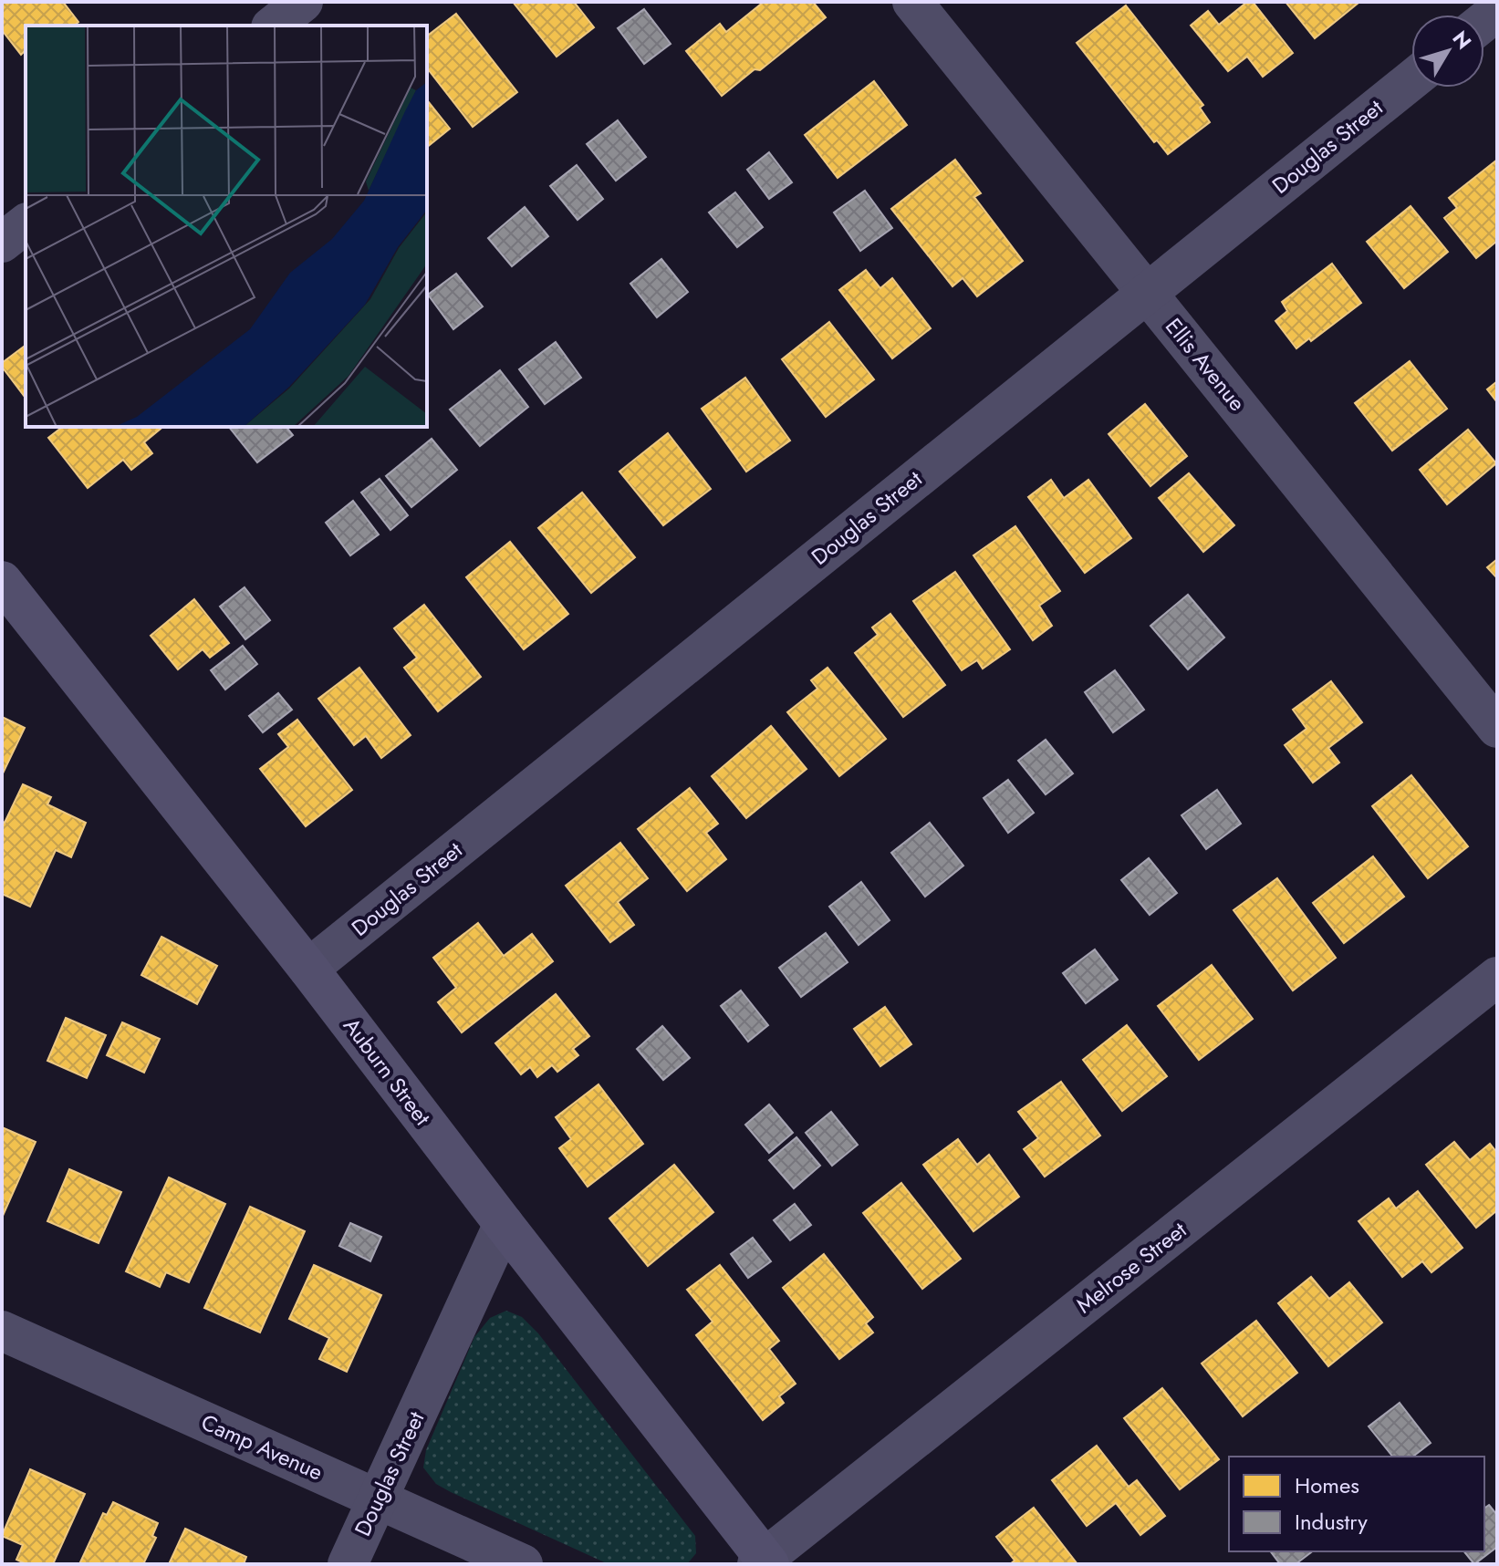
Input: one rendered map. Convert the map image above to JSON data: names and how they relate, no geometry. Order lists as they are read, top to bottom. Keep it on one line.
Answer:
{"streets":{"main road":["Auburn Street"],"street":["Douglas Street","Ellis Avenue","Melrose Street","Camp Avenue"]},"crossings":[["Douglas Street","Ellis Avenue"],["Douglas Street","Auburn Street"],["Douglas Street","Camp Avenue"],["Auburn Street","Melrose Street"]],"legend":["Homes","Industry"],"north":"top right"}
